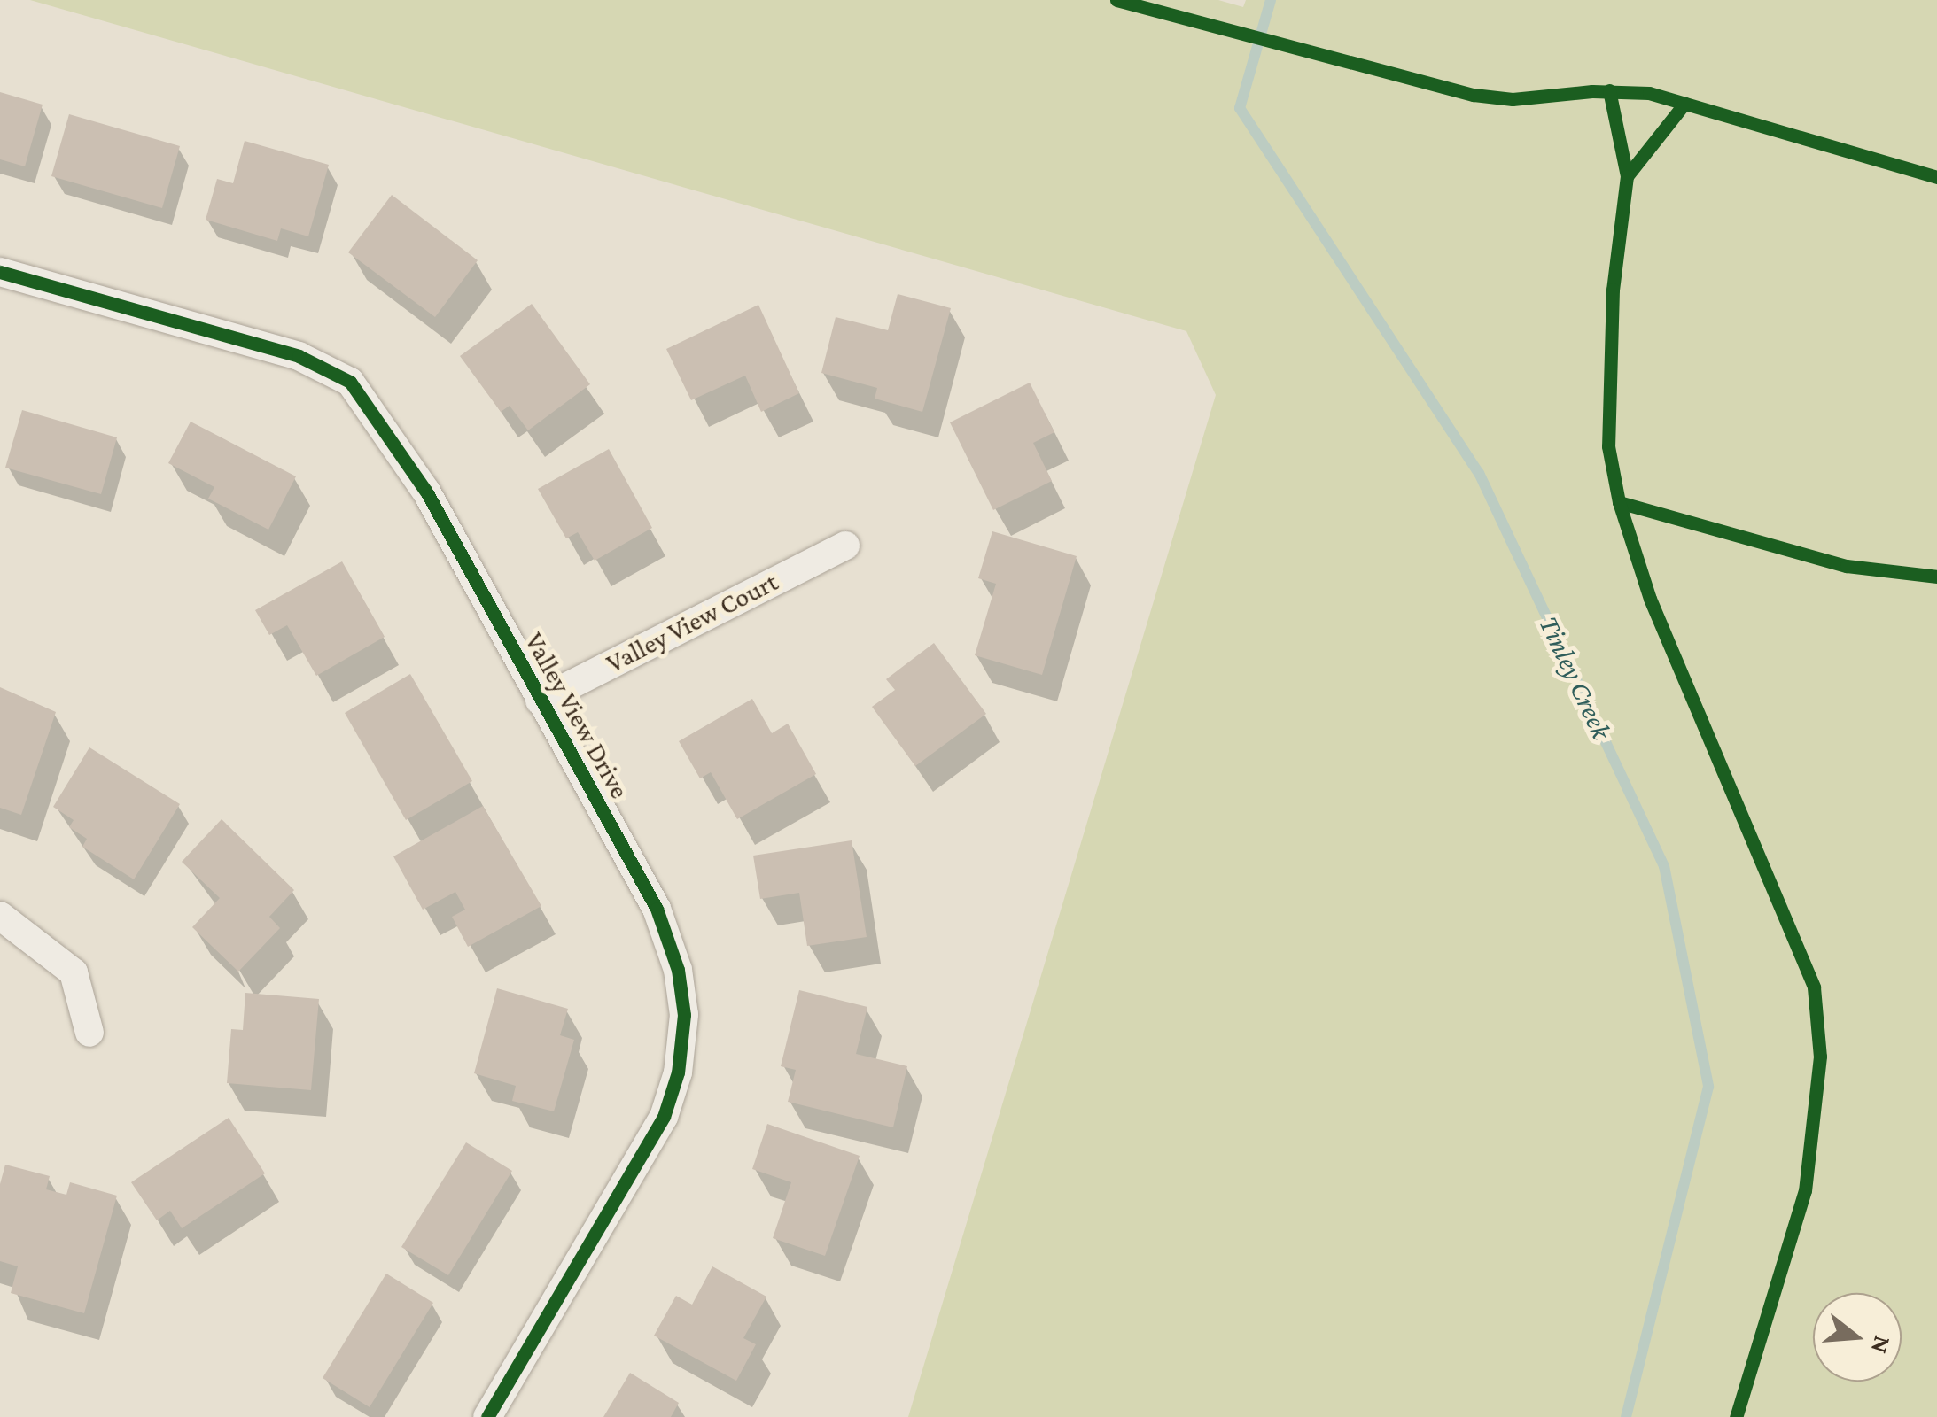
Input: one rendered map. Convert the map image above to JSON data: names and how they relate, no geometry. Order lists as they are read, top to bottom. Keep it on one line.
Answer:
{"streets":{"street":["Valley View Court","Valley View Drive"]},"crossings":[["Valley View Court","Valley View Drive"]],"water":["Tinley Creek"],"north":"right"}
